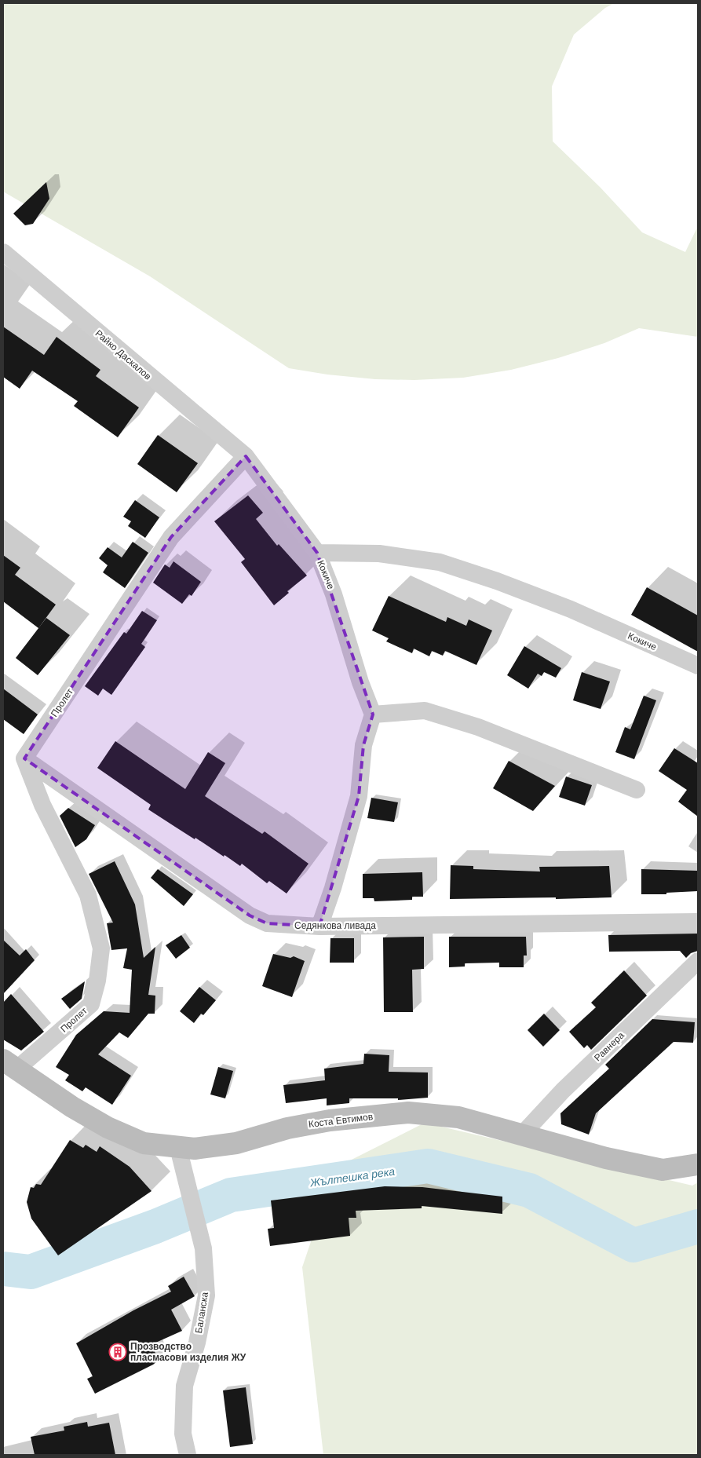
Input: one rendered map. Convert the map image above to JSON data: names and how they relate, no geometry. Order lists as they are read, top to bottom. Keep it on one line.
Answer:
{"streets":{"main road":["Коста Евтимов"],"street":["Райко Даскалов","Кокиче","Пролет","Седянкова ливада","Равнера","Баланска"]},"crossings":[["Райко Даскалов","Пролет"],["Пролет","Седянкова ливада"],["Пролет","Коста Евтимов"],["Равнера","Коста Евтимов"],["Коста Евтимов","Баланска"]],"water":["Жълтешка река"],"places":{"building":["Прозводство пласмасови изделия ЖУ"]}}
